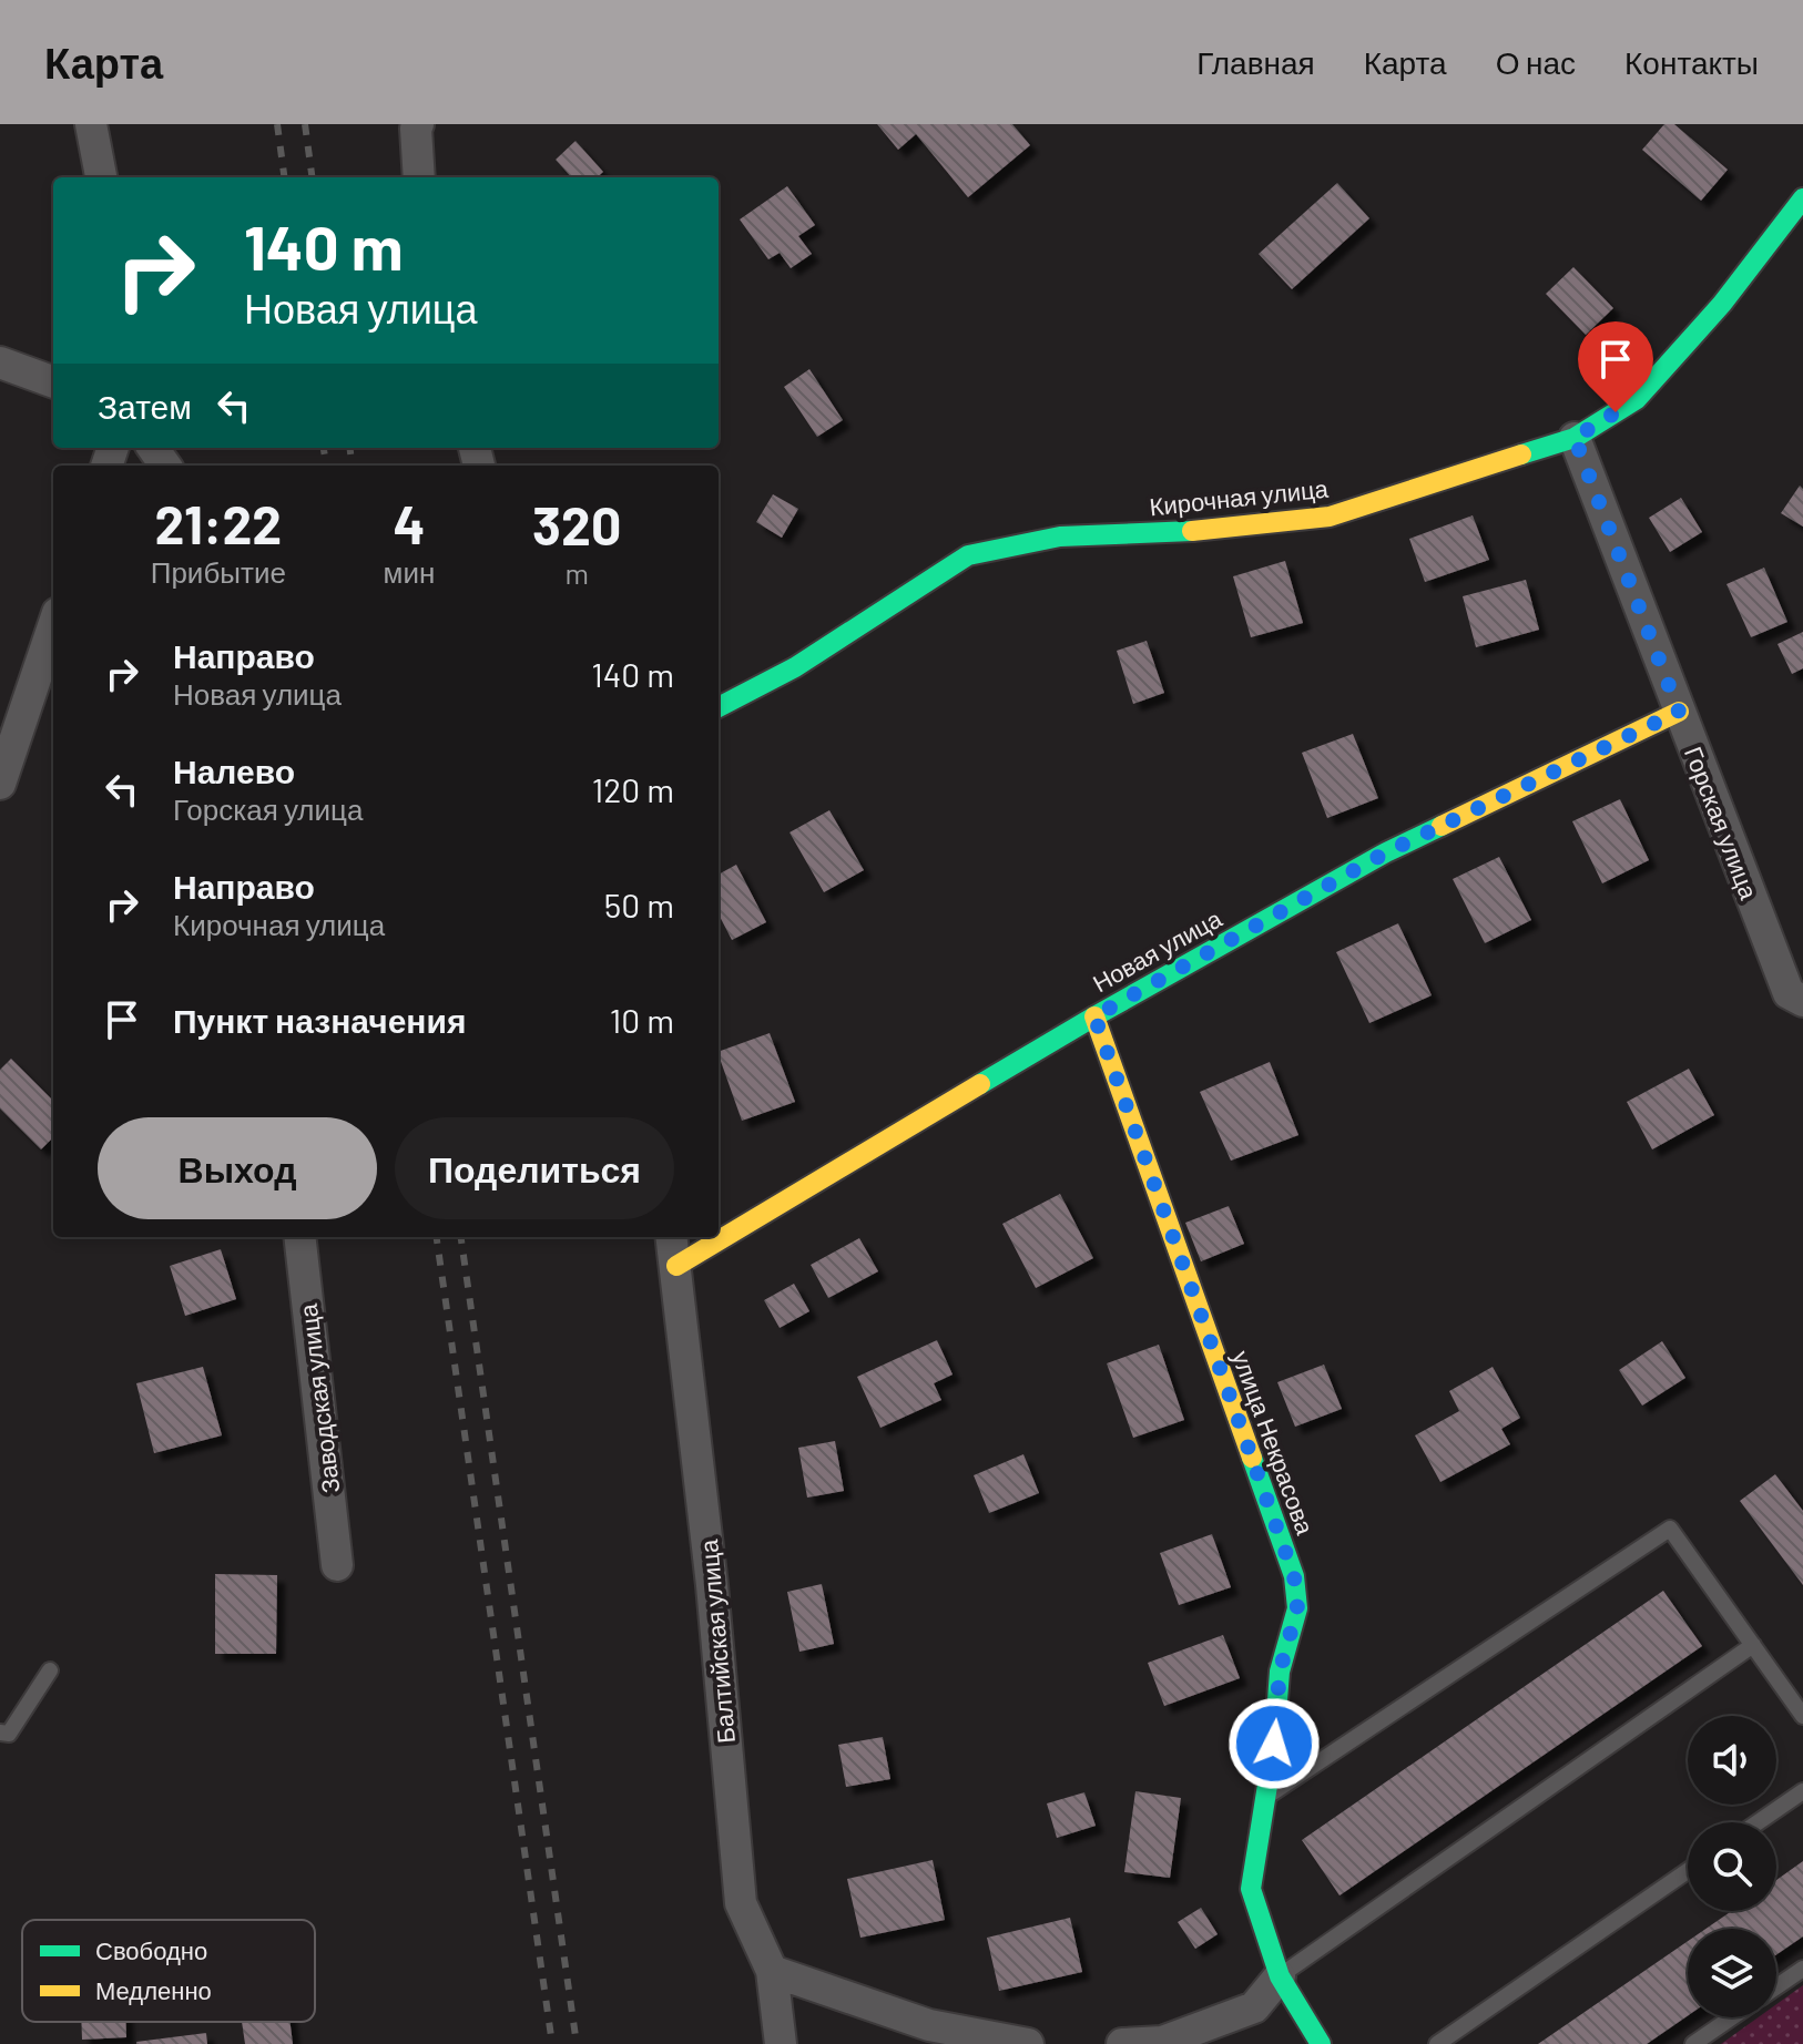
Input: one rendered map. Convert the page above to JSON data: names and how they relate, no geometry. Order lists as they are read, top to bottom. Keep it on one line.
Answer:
{"streets":{"street":["Кирочная улица","Горская улица","Новая улица","Заводская улица","улица Некрасова","Балтийская улица"]},"crossings":[["Кирочная улица","Горская улица"],["Горская улица","Новая улица"],["Новая улица","улица Некрасова"],["Новая улица","Балтийская улица"]],"legend":["Свободно","Медленно"],"page":{"header":"Карта","nav":["Главная","Карта","О нас","Контакты"],"turn":["140 m","Новая улица"],"then":"Затем","eta":["21:22","Прибытие","4","мин","320","m"],"list":[{"name":"Направо","note":"Новая улица","value":"140 m"},{"name":"Налево","note":"Горская улица","value":"120 m"},{"name":"Направо","note":"Кирочная улица","value":"50 m"},{"name":"Пункт назначения","value":"10 m"}],"buttons":["Выход","Поделиться"]}}
